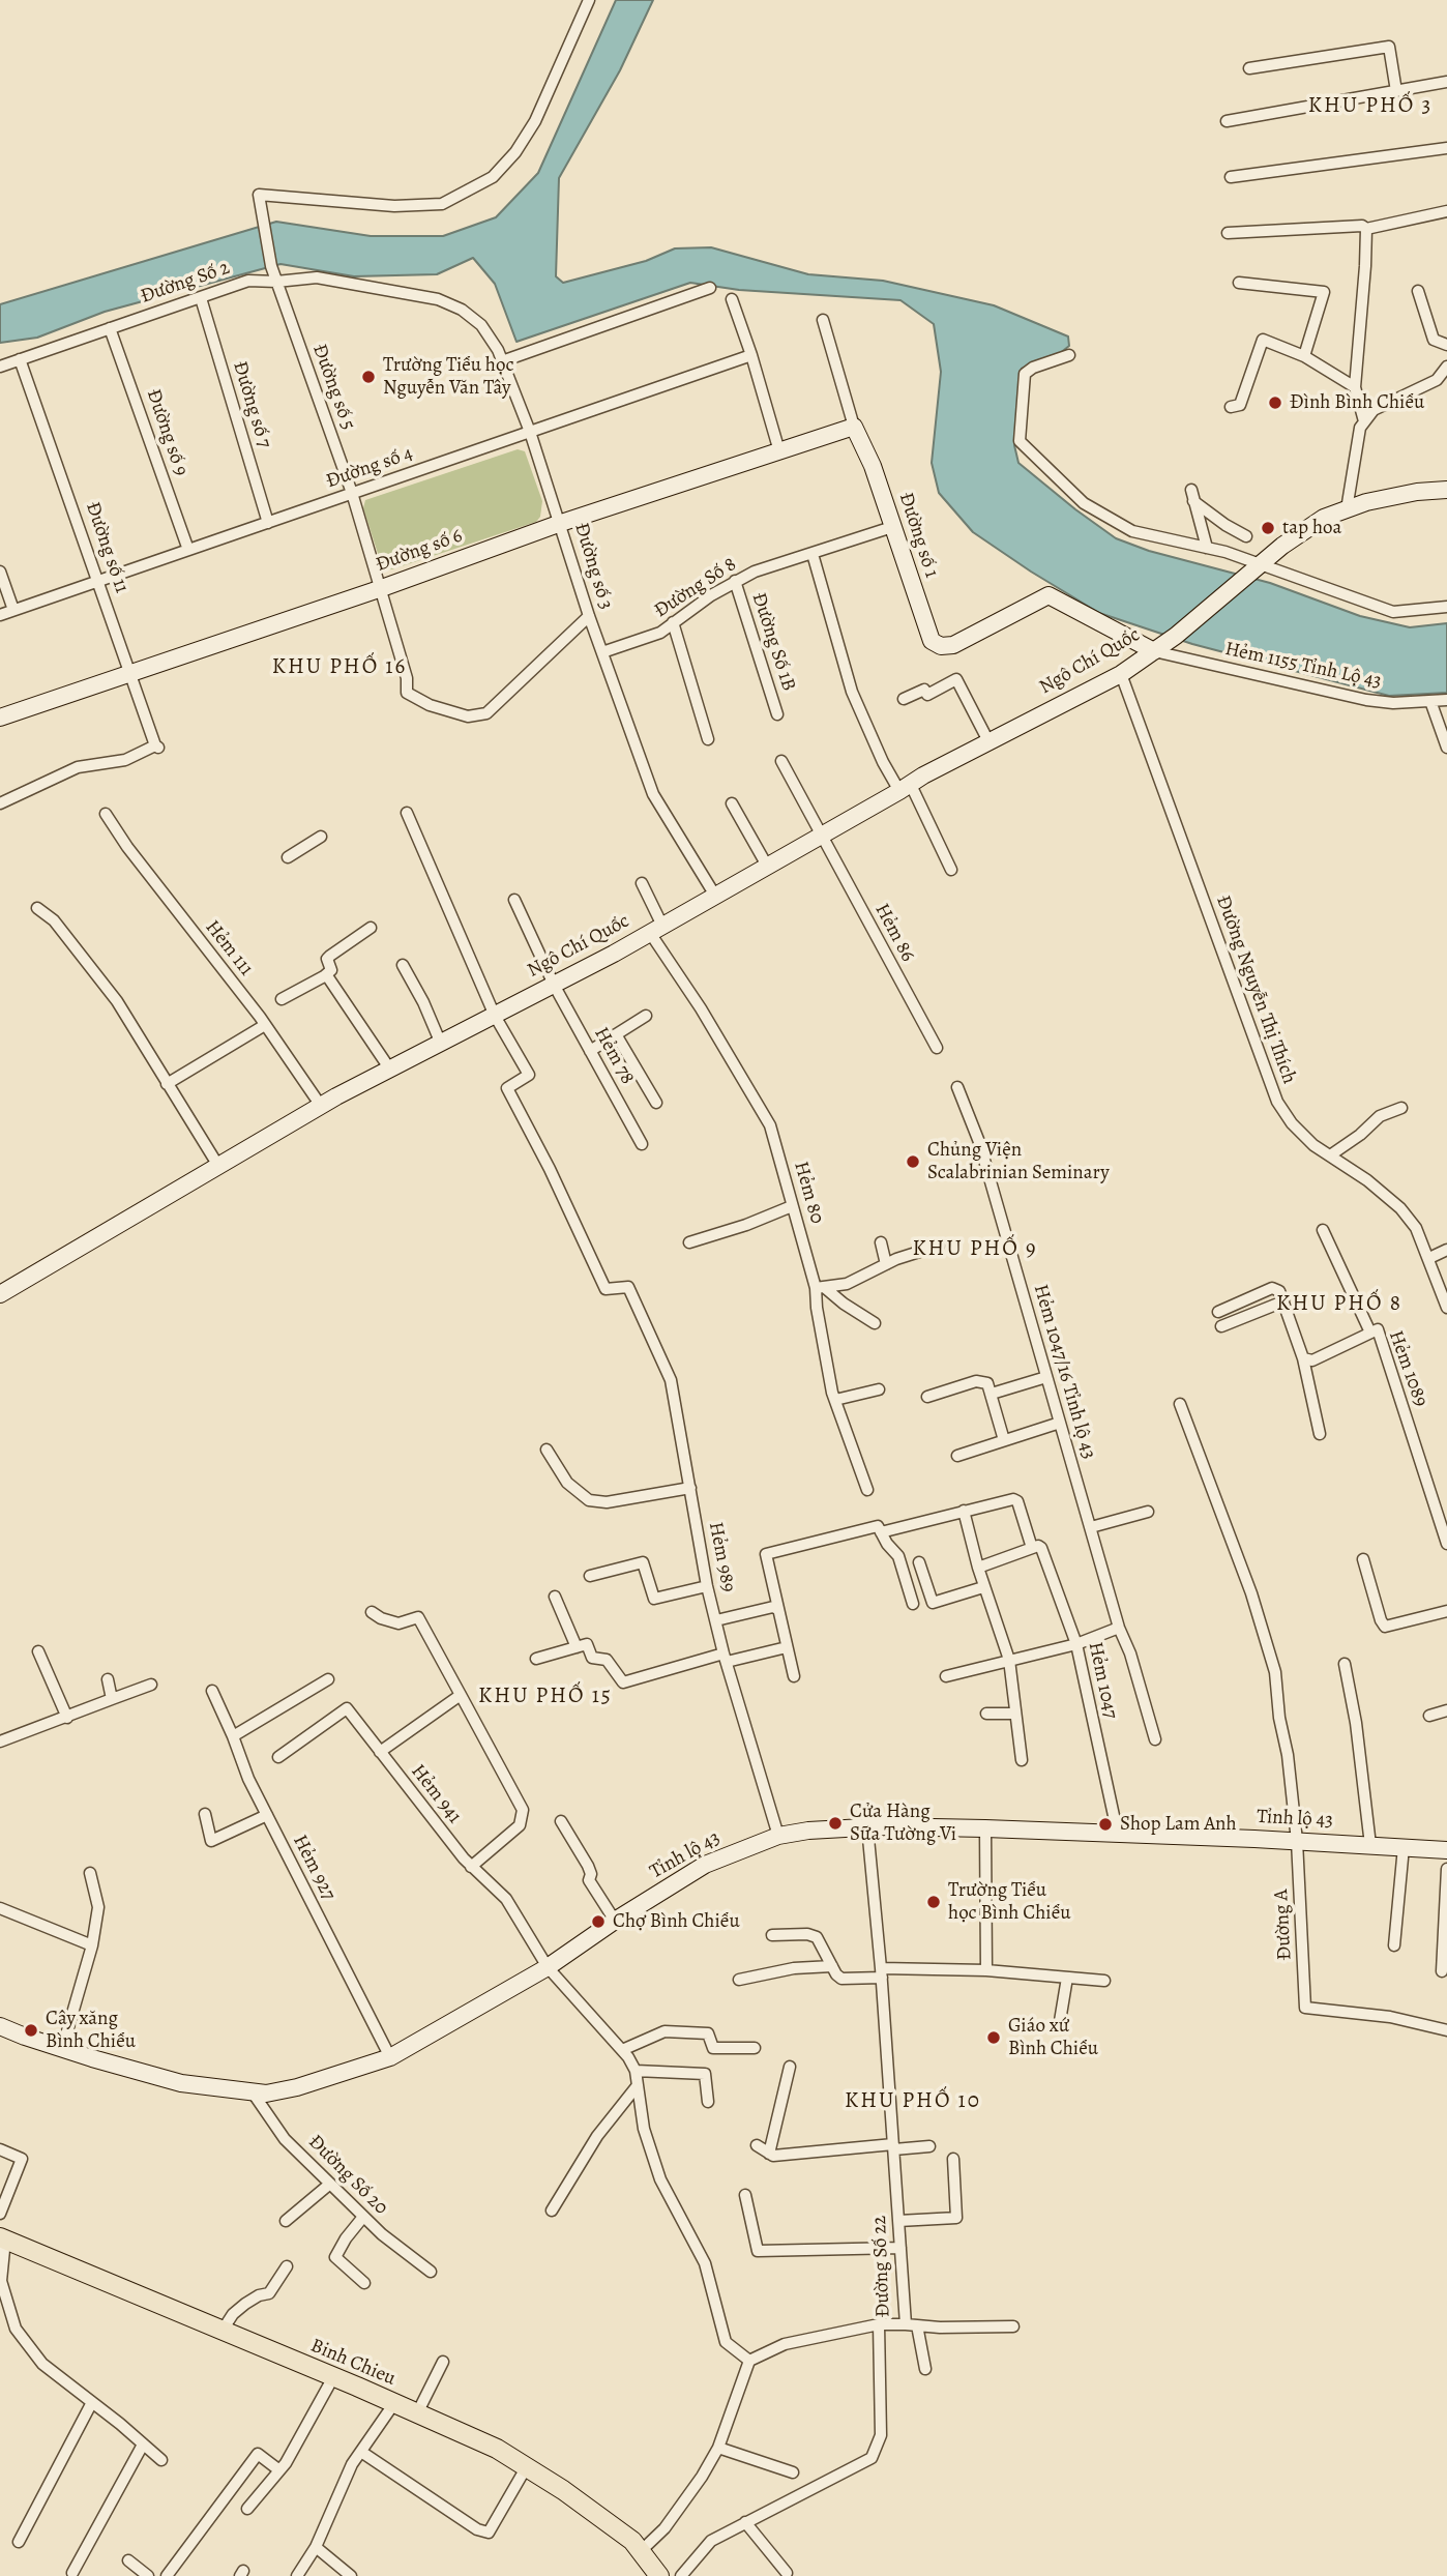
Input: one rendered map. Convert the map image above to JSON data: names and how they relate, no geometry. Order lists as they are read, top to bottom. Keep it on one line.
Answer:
{"streets":{"main road":["Đường số 1","Đường số 6","Ngô Chí Quốc","Tỉnh lộ 43","Binh Chieu"],"street":["Đường Số 2","Đường số 5","Đường số 7","Đường số 9","Đường số 4","Đường số 11","Đường số 3","Đường Số 8","Đường Số 1B","Hẻm 1155 Tỉnh Lộ 43","Hẻm 86","Hẻm 111","Đường Nguyễn Thị Thích","Hẻm 78","Hẻm 80","Hẻm 1089","Hẻm 1047/16 Tỉnh lộ 43","Hẻm 989","Hẻm 1047","Hẻm 941","Hẻm 927","Đường A","Đường Số 20","Đường Số 22"]},"crossings":[["Đường Số 2","Đường số 5"],["Đường Số 2","Đường số 7"],["Đường Số 2","Đường số 9"],["Đường Số 2","Đường số 11"],["Đường Số 2","Đường số 3"],["Đường số 5","Đường số 4"],["Đường số 5","Đường số 6"],["Đường số 5","Đường số 3"],["Đường số 7","Đường số 4"],["Đường số 9","Đường số 4"],["Đường số 4","Đường số 11"],["Đường số 4","Đường số 3"],["Đường số 1","Đường số 6"],["Đường số 1","Đường Số 8"],["Đường số 1","Ngô Chí Quốc"],["Đường số 1","Hẻm 1155 Tỉnh Lộ 43"],["Đường số 11","Đường số 6"],["Đường số 6","Đường số 3"],["Đường số 3","Đường Số 8"],["Đường số 3","Ngô Chí Quốc"],["Đường Số 8","Đường Số 1B"],["Ngô Chí Quốc","Hẻm 1155 Tỉnh Lộ 43"],["Ngô Chí Quốc","Hẻm 86"],["Ngô Chí Quốc","Hẻm 111"],["Ngô Chí Quốc","Đường Nguyễn Thị Thích"],["Ngô Chí Quốc","Hẻm 78"],["Ngô Chí Quốc","Hẻm 80"],["Ngô Chí Quốc","Hẻm 989"],["Hẻm 989","Tỉnh lộ 43"],["Hẻm 1047","Tỉnh lộ 43"],["Hẻm 941","Tỉnh lộ 43"],["Tỉnh lộ 43","Hẻm 927"],["Tỉnh lộ 43","Đường A"],["Tỉnh lộ 43","Đường Số 20"],["Tỉnh lộ 43","Đường Số 22"]],"districts":["KHU PHỐ 3","KHU PHỐ 16","KHU PHỐ 9","KHU PHỐ 8","KHU PHỐ 15","KHU PHỐ 10"],"places":["Trường Tiểu học Nguyễn Văn Tây","Đình Bình Chiểu","tap hoa","Chủng Viện Scalabrinian Seminary","Cửa Hàng Sữa Tường Vi","Shop Lam Anh","Trường Tiểu học Bình Chiểu","Chợ Bình Chiểu","Cây xăng Bình Chiểu","Giáo xứ Bình Chiểu"]}
